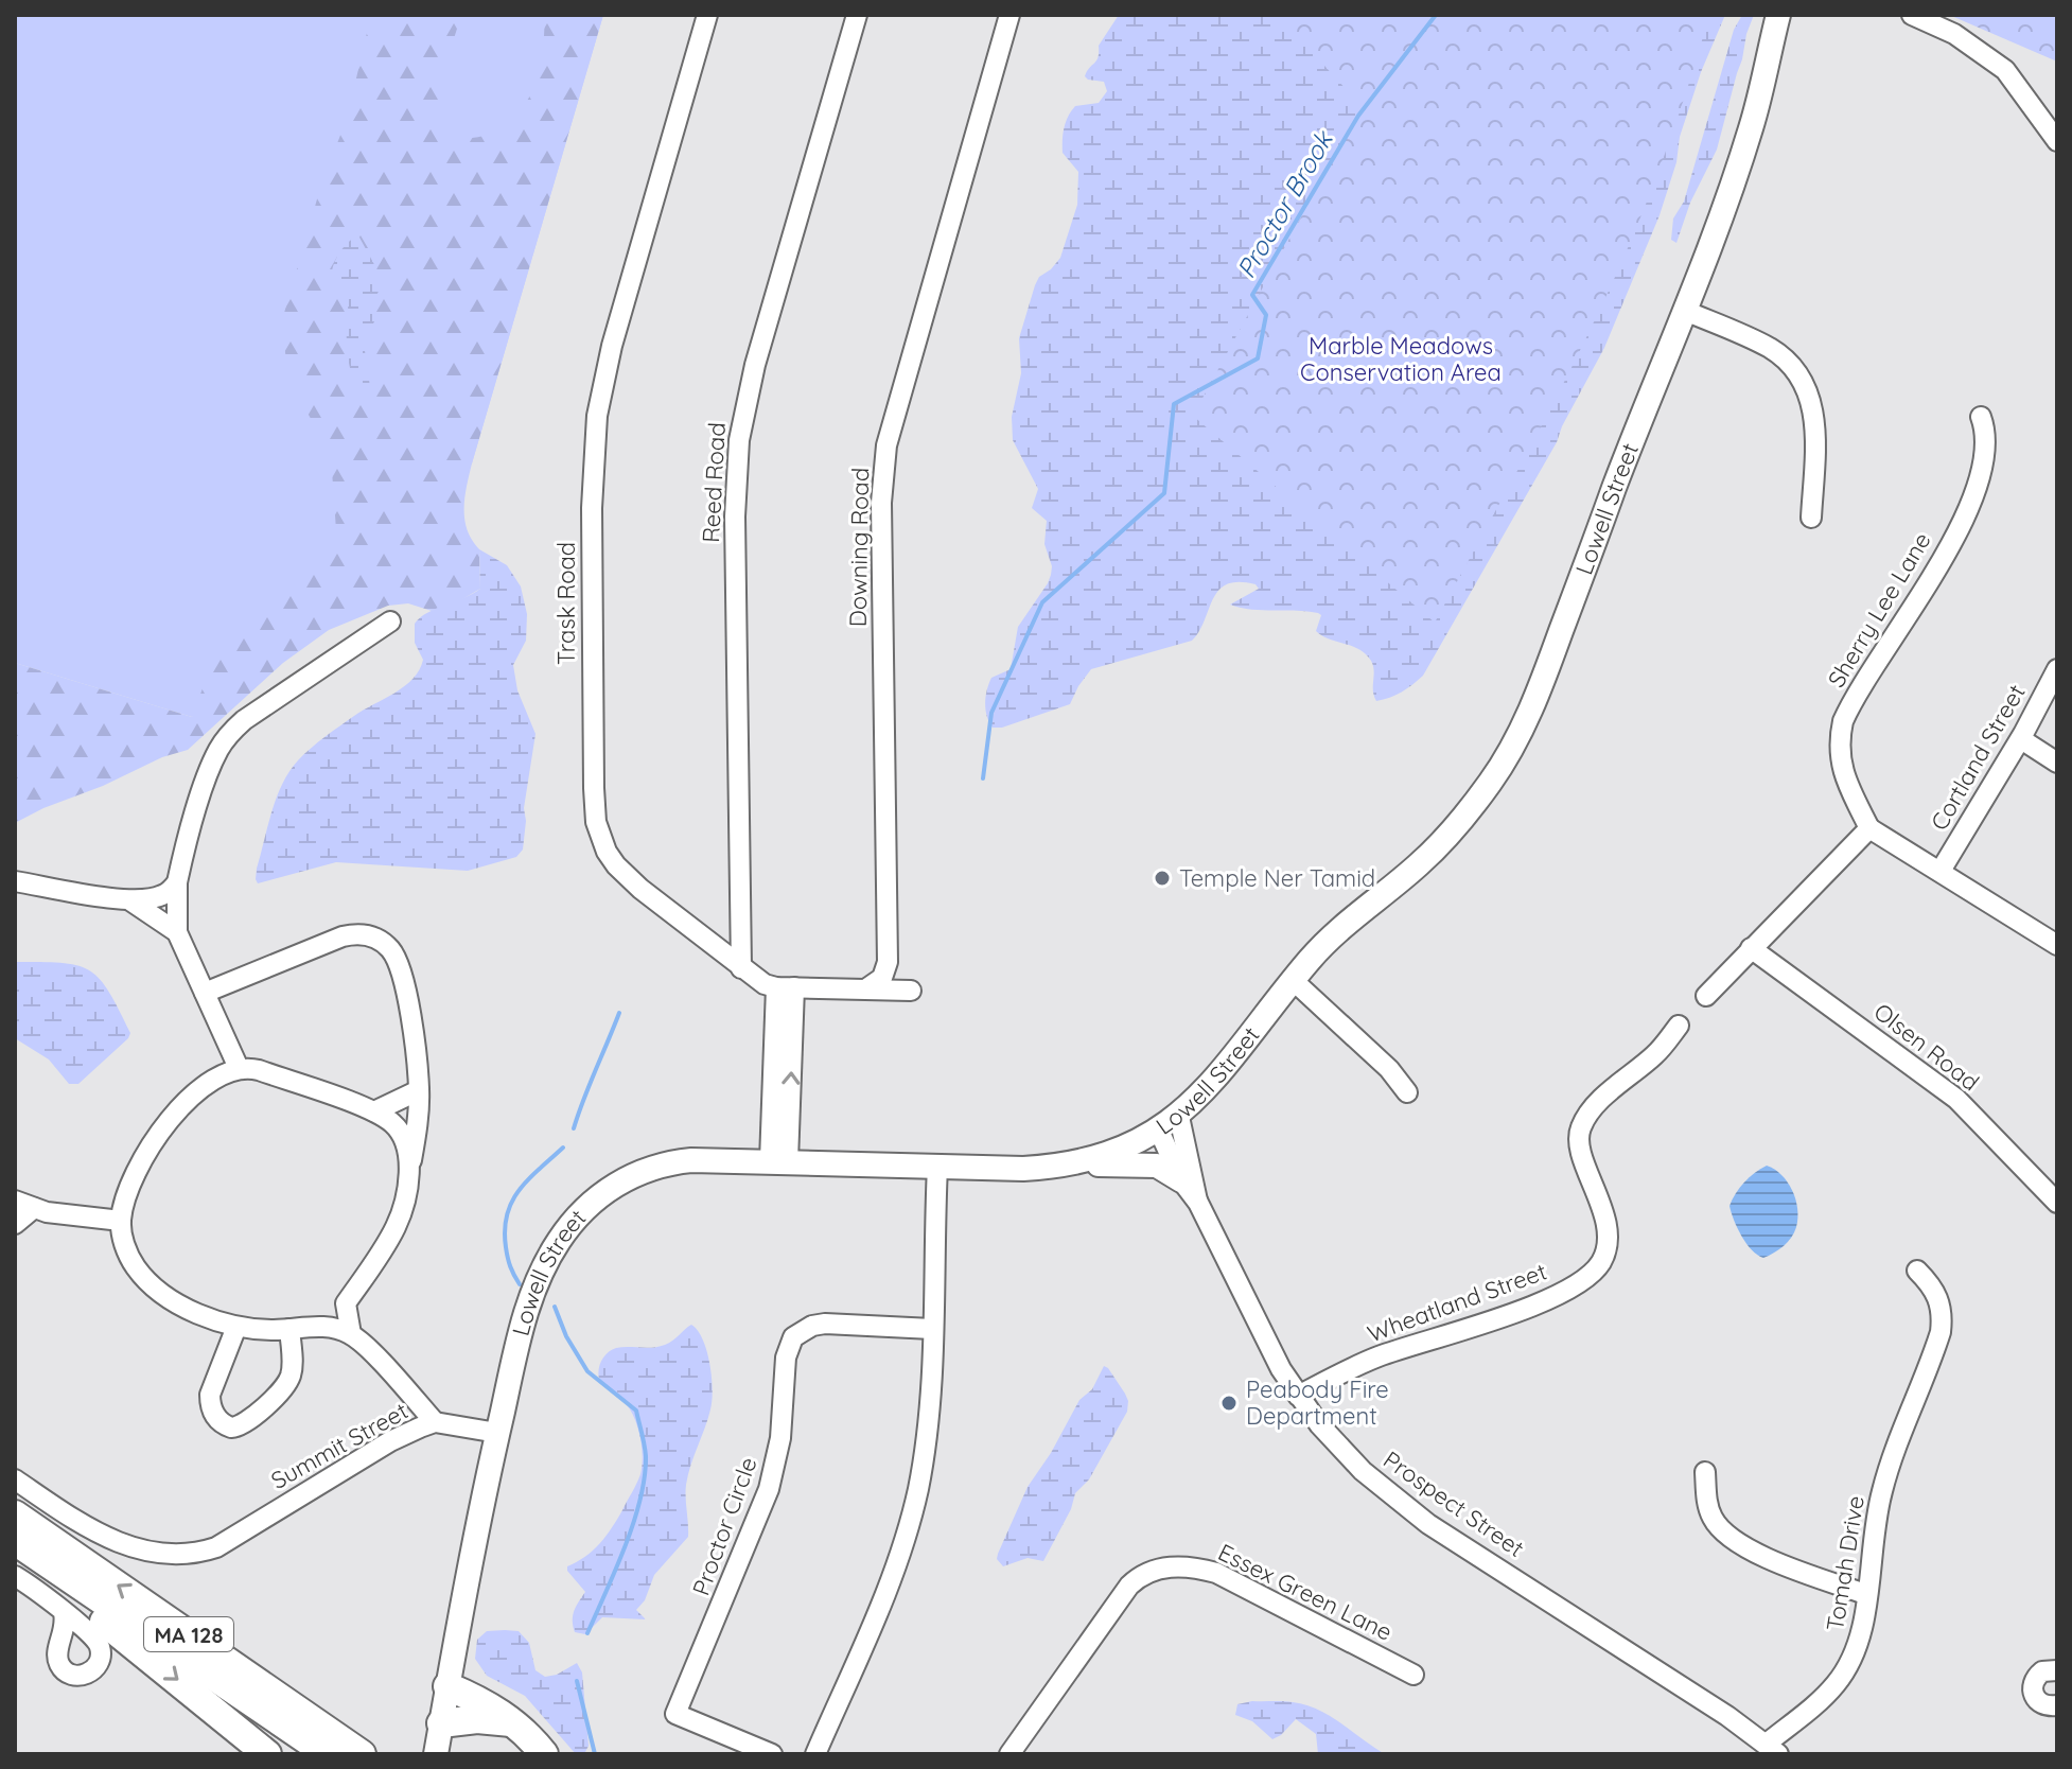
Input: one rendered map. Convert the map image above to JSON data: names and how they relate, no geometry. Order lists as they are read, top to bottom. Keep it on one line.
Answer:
{"streets":{"highway":["MA 128"],"main road":["Lowell Street"],"street":["Reed Road","Downing Road","Trask Road","Sherry Lee Lane","Cortland Street","Olsen Road","Wheatland Street","Summit Street","Prospect Street","Proctor Circle","Tomah Drive","Essex Green Lane"]},"crossings":[["Reed Road","Trask Road"],["Lowell Street","Summit Street"],["Lowell Street","Prospect Street"],["Downing Road","Trask Road"],["Wheatland Street","Prospect Street"],["Prospect Street","Tomah Drive"]],"water":["Proctor Brook"],"parks":["Marble Meadows Conservation Area"],"places":["Temple Ner Tamid","Peabody Fire Department"]}
